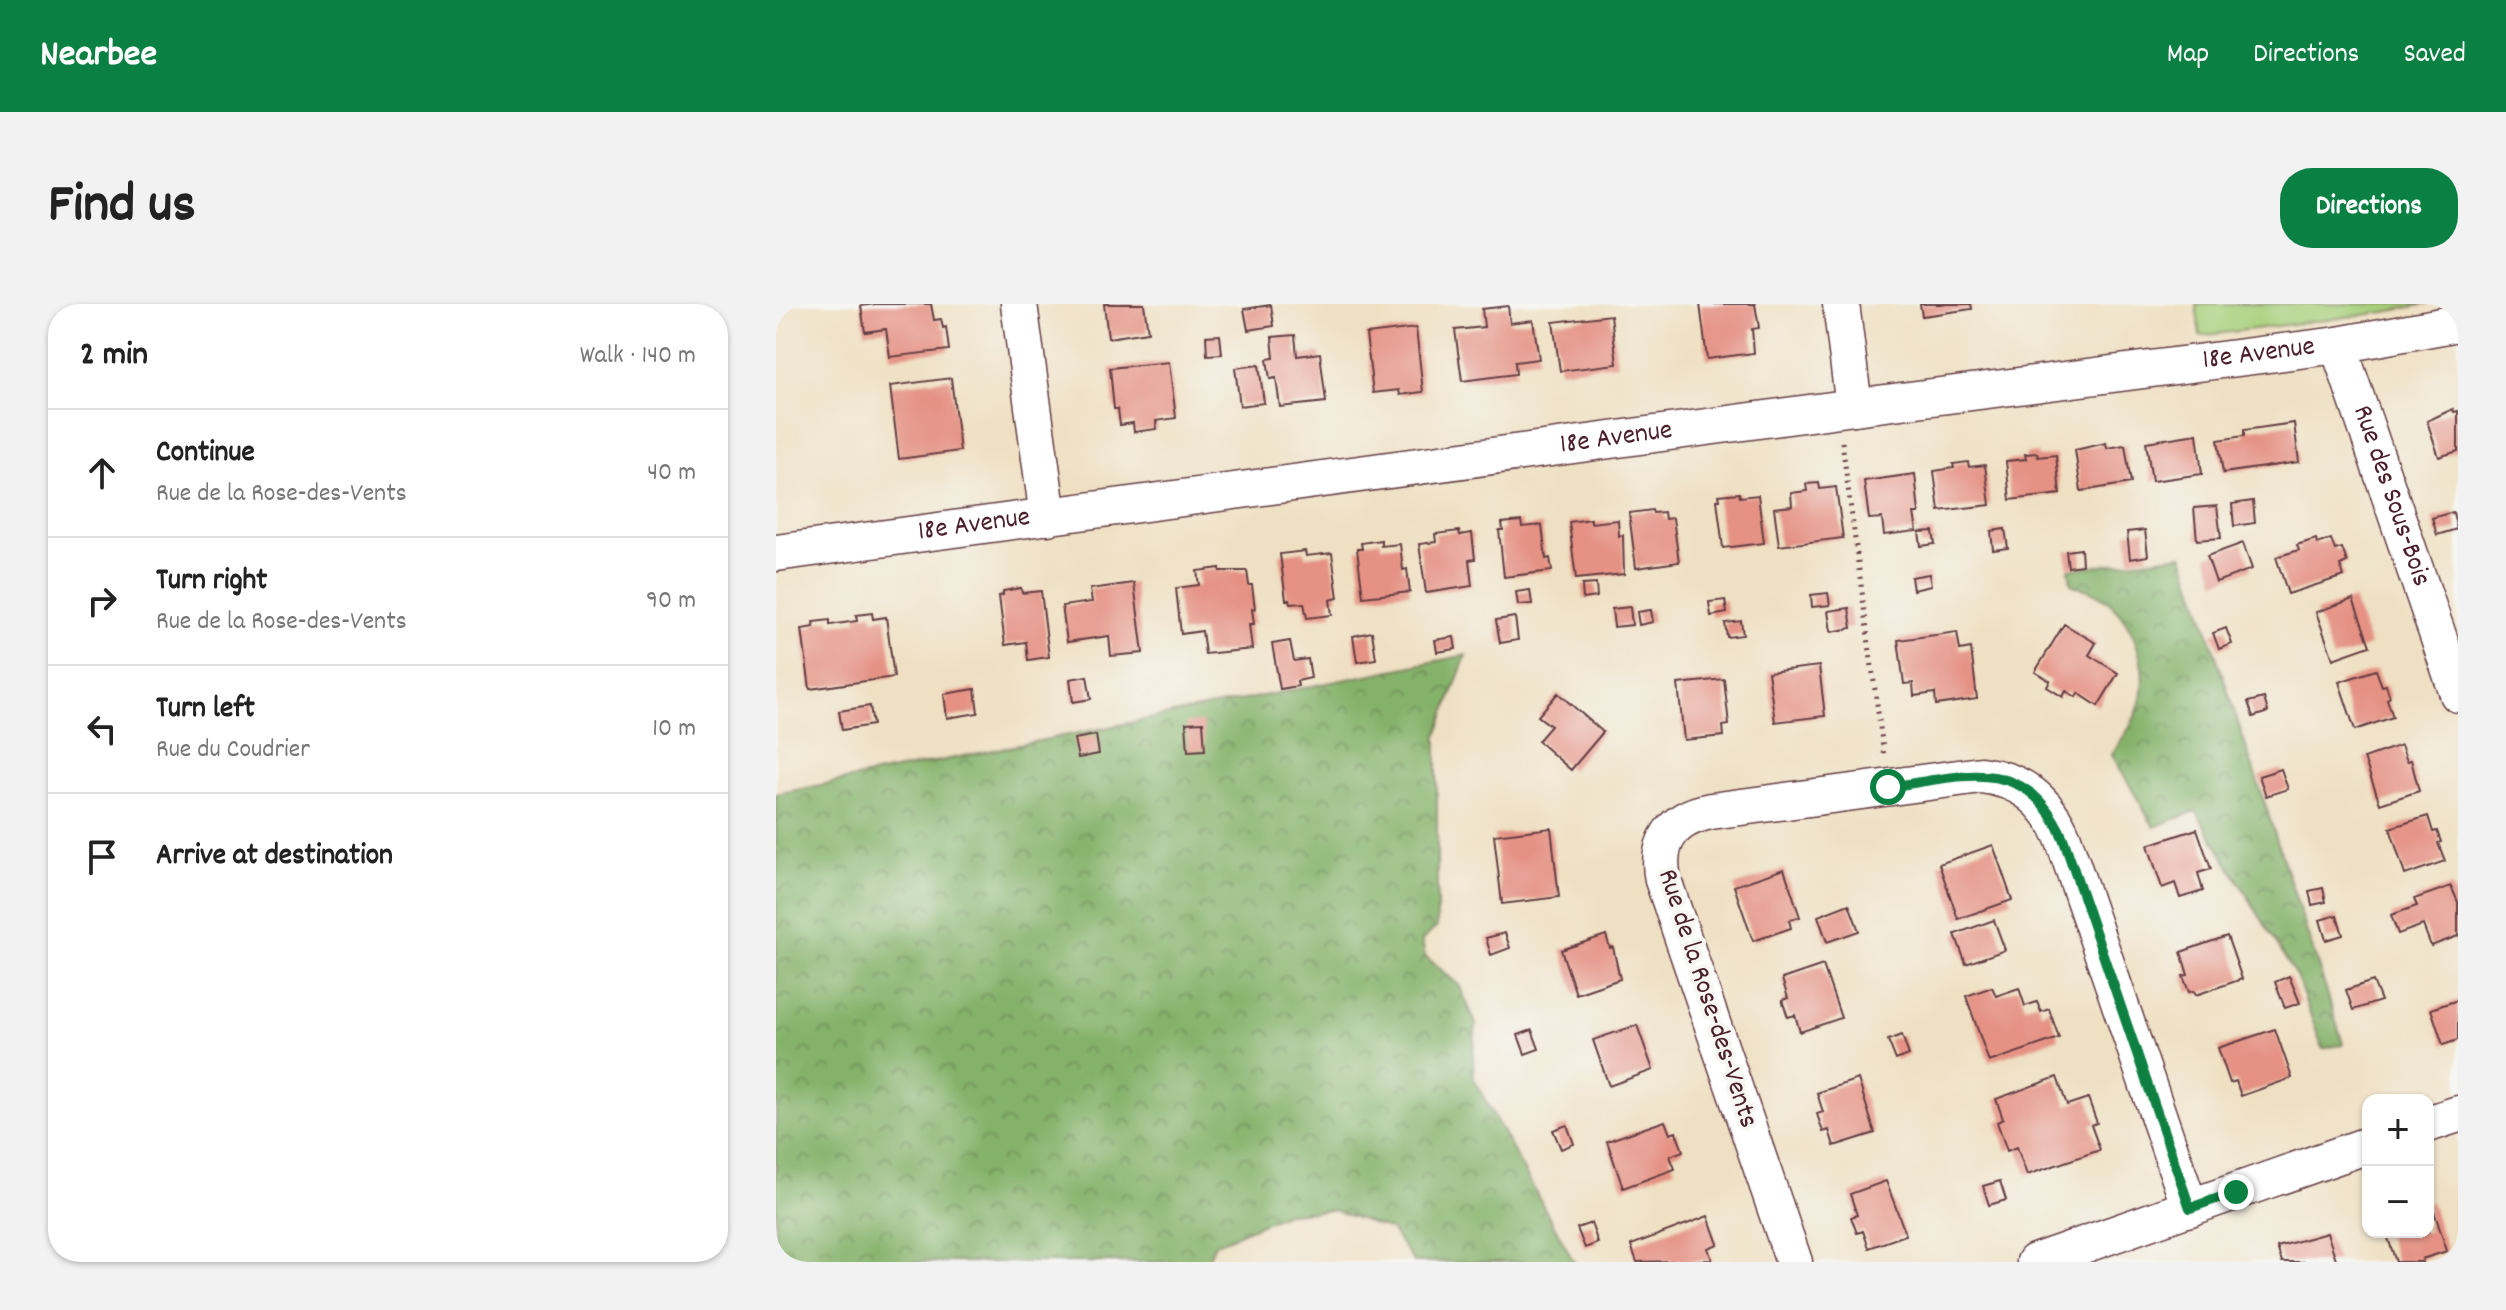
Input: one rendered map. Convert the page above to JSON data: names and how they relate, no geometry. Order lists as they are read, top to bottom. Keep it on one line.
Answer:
{"streets":{"street":["18e Avenue","Rue des Sous-Bois","Rue de la Rose-des-Vents"]},"crossings":[["18e Avenue","Rue des Sous-Bois"]],"page":{"header":"Nearbee","nav":["Map","Directions","Saved"],"title":"Find us","buttons":"Directions","heading":["2 min","Walk · 140 m"],"list":[["Continue","Rue de la Rose-des-Vents","40 m"],["Turn right","Rue de la Rose-des-Vents","90 m"],["Turn left","Rue du Coudrier","10 m"],"Arrive at destination"],"map_buttons":["+","−"]}}
